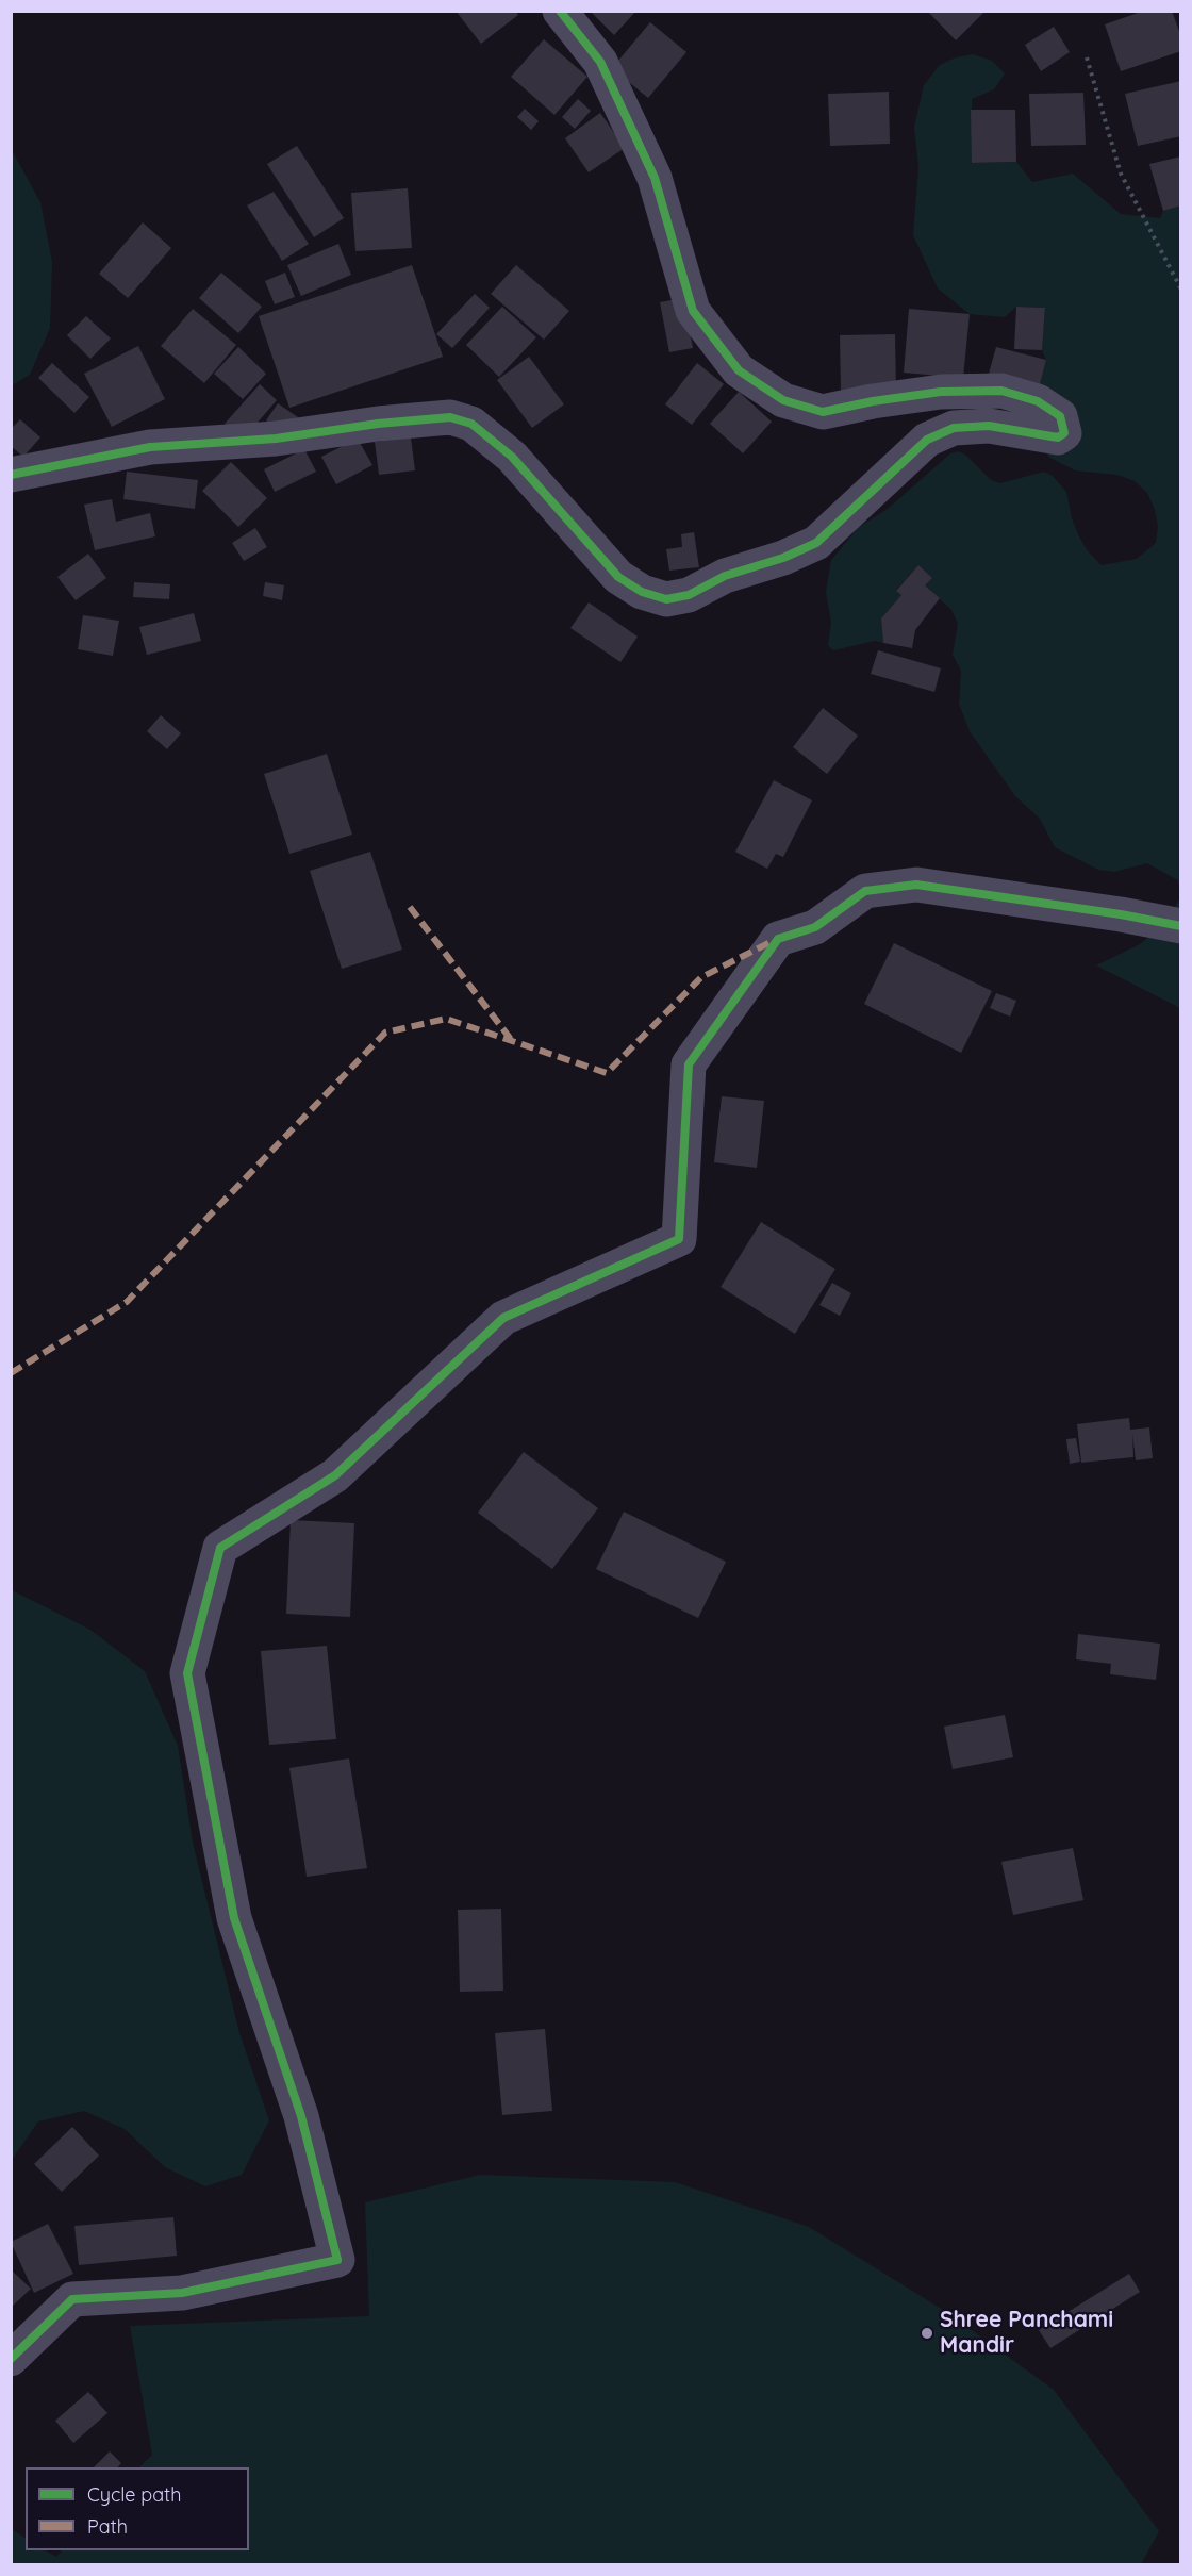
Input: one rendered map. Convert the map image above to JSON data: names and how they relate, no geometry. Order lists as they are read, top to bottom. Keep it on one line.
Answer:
{"places":["Shree Panchami Mandir"],"legend":["Cycle path","Path"]}
